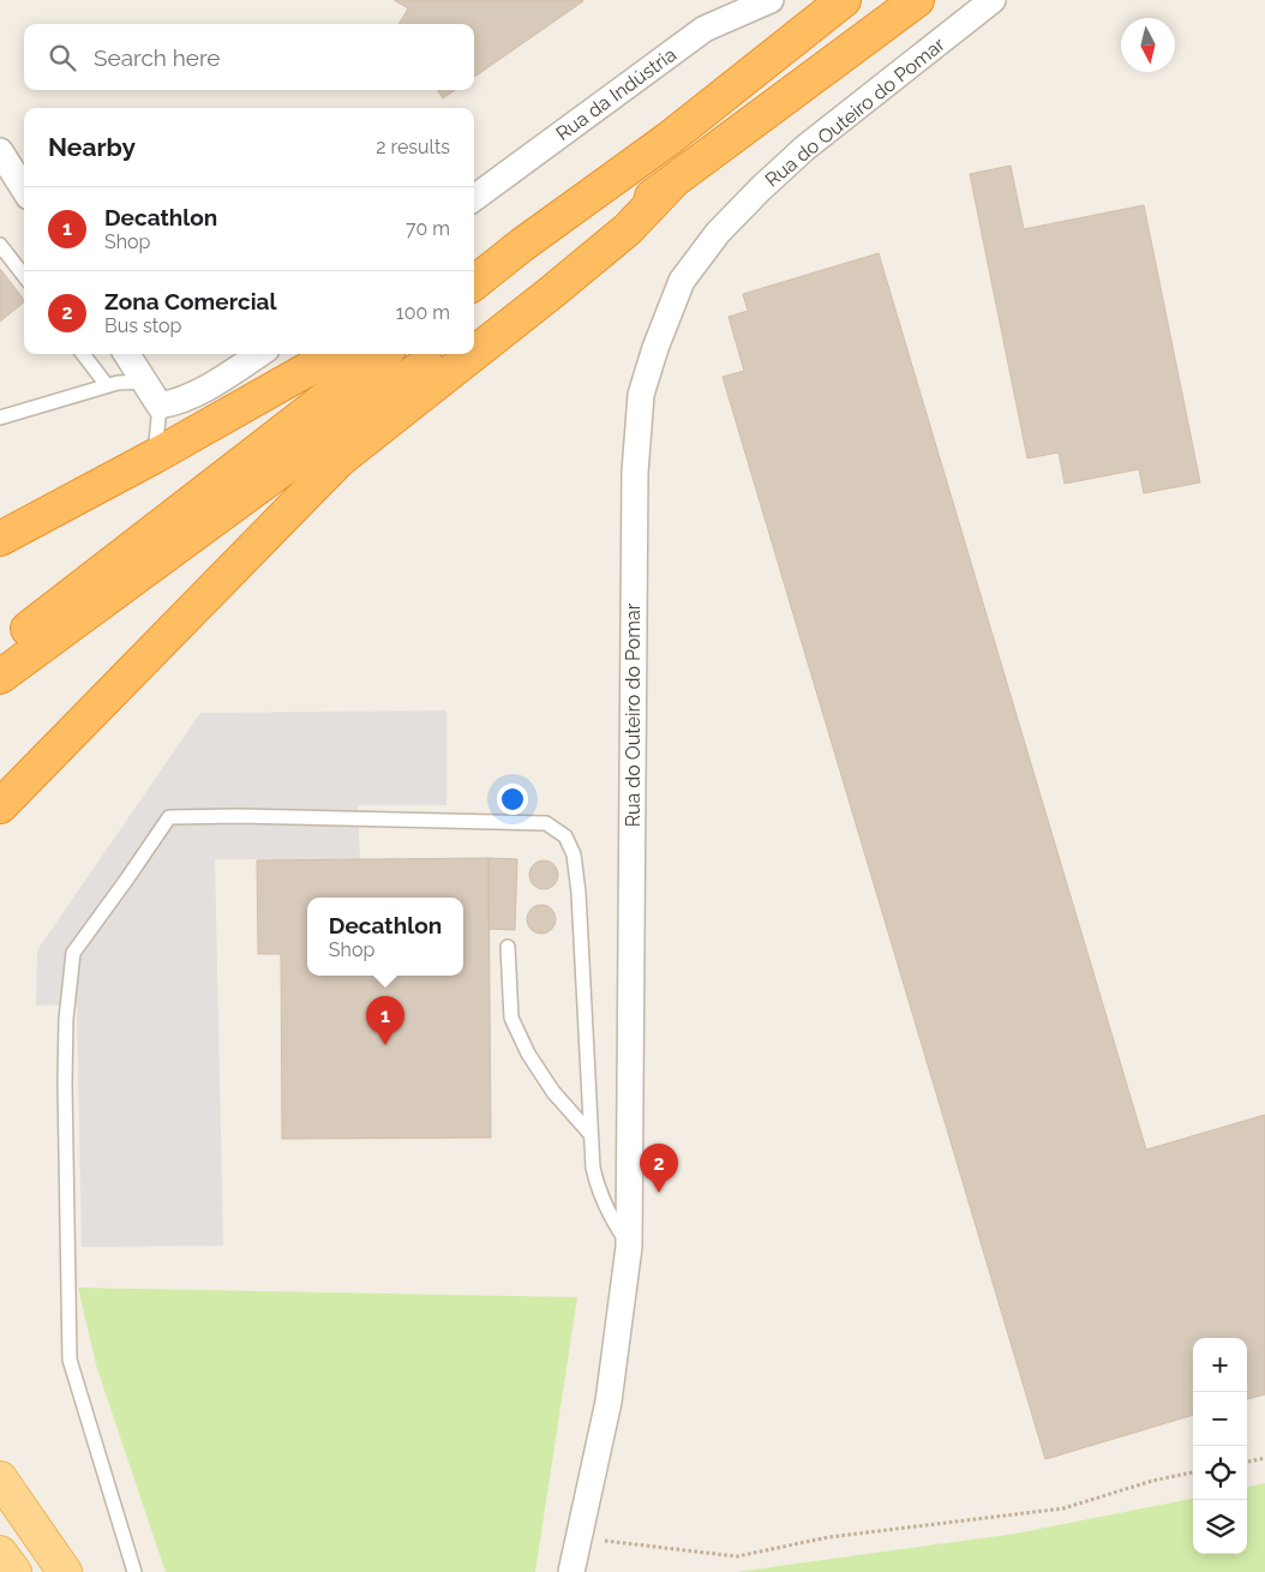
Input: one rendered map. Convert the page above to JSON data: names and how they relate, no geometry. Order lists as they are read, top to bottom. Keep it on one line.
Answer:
{"streets":{"street":["Rua da Indústria","Rua do Outeiro do Pomar"]},"north":"bottom","page":{"search":"Search here","heading":["Nearby","2 results"],"list":[{"mark":"1","name":"Decathlon","note":"Shop","value":"70 m"},{"mark":"2","name":"Zona Comercial","note":"Bus stop","value":"100 m"}],"popup":["Decathlon","Shop"],"pins":["1","2"],"map_buttons":["+","−"]}}
